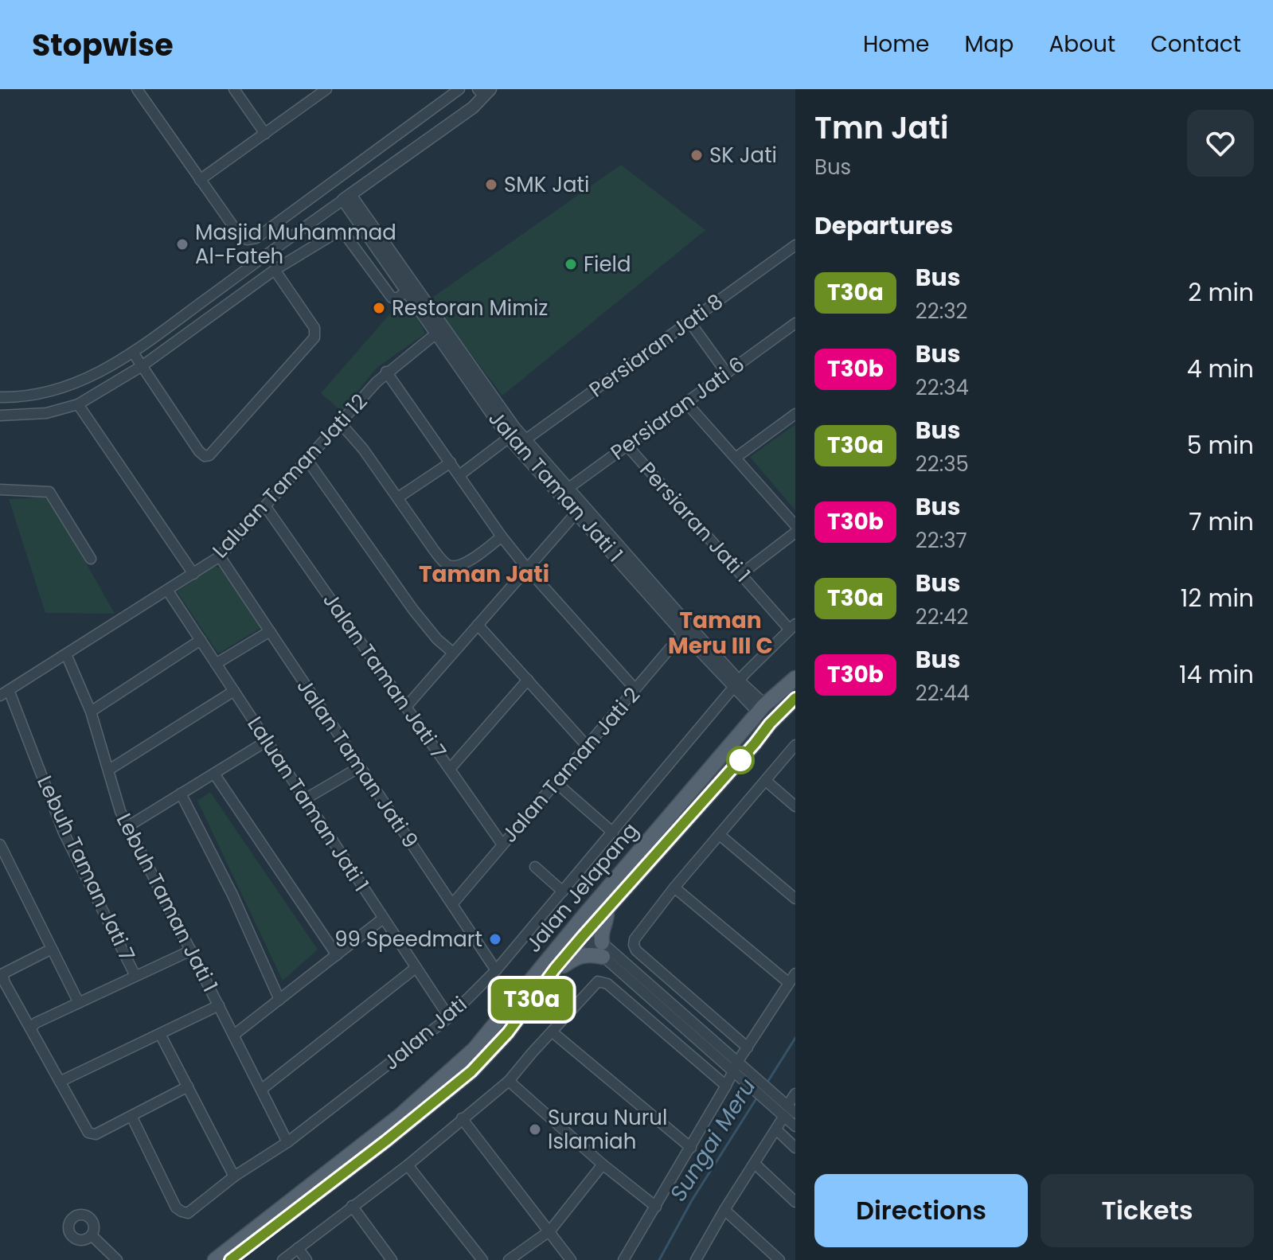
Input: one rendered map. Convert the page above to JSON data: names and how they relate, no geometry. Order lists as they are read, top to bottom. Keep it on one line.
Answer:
{"streets":{"main road":["Jalan Jelapang"],"street":["Persiaran Jati 8","Persiaran Jati 6","Laluan Taman Jati 12","Jalan Taman Jati 1","Persiaran Jati 1","Jalan Taman Jati 7","Jalan Taman Jati 9","Jalan Taman Jati 2","Laluan Taman Jati 1","Lebuh Taman Jati 7","Lebuh Taman Jati 1","Jalan Jati"]},"crossings":[["Persiaran Jati 8","Jalan Taman Jati 1"],["Persiaran Jati 6","Jalan Taman Jati 1"],["Persiaran Jati 6","Persiaran Jati 1"],["Laluan Taman Jati 12","Jalan Taman Jati 1"],["Laluan Taman Jati 12","Jalan Taman Jati 7"],["Laluan Taman Jati 12","Jalan Taman Jati 9"],["Laluan Taman Jati 12","Laluan Taman Jati 1"],["Laluan Taman Jati 12","Lebuh Taman Jati 7"],["Laluan Taman Jati 12","Lebuh Taman Jati 1"],["Jalan Taman Jati 1","Jalan Taman Jati 2"],["Jalan Taman Jati 1","Jalan Jelapang"],["Jalan Taman Jati 1","Jalan Jati"],["Persiaran Jati 1","Jalan Jati"],["Jalan Taman Jati 7","Jalan Taman Jati 2"],["Jalan Taman Jati 9","Jalan Taman Jati 2"],["Jalan Taman Jati 9","Jalan Jati"],["Laluan Taman Jati 1","Jalan Jati"],["Lebuh Taman Jati 1","Jalan Jati"]],"districts":["Taman Jati","Taman Meru III C"],"water":["Sungai Meru"],"places":["SK Jati","SMK Jati","Masjid Muhammad Al-Fateh","Field","Restoran Mimiz","99 Speedmart","Surau Nurul Islamiah"],"lines":["bus line T30a"],"page":{"header":"Stopwise","nav":["Home","Map","About","Contact"],"on_map":"T30a","heading":[["Tmn Jati","Bus"],"Departures"],"list":[{"mark":"T30a","name":"Bus","note":"22:32","value":"2 min"},{"mark":"T30b","name":"Bus","note":"22:34","value":"4 min"},{"mark":"T30a","name":"Bus","note":"22:35","value":"5 min"},{"mark":"T30b","name":"Bus","note":"22:37","value":"7 min"},{"mark":"T30a","name":"Bus","note":"22:42","value":"12 min"},{"mark":"T30b","name":"Bus","note":"22:44","value":"14 min"}],"buttons":["Directions","Tickets"]}}
